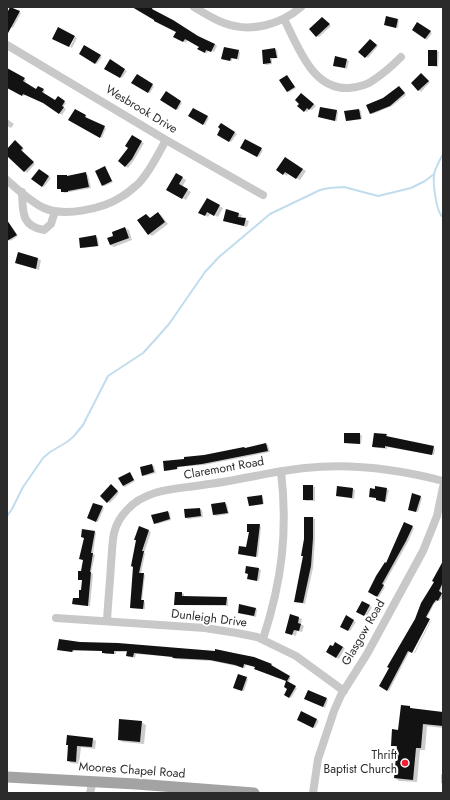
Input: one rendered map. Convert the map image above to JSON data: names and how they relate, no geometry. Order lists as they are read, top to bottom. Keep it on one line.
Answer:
{"streets":{"main road":["Moores Chapel Road"],"street":["Wesbrook Drive","Claremont Road","Dunleigh Drive","Glasgow Road"]},"crossings":[["Claremont Road","Dunleigh Drive"],["Dunleigh Drive","Glasgow Road"]],"places":["Thrift Baptist Church"]}
